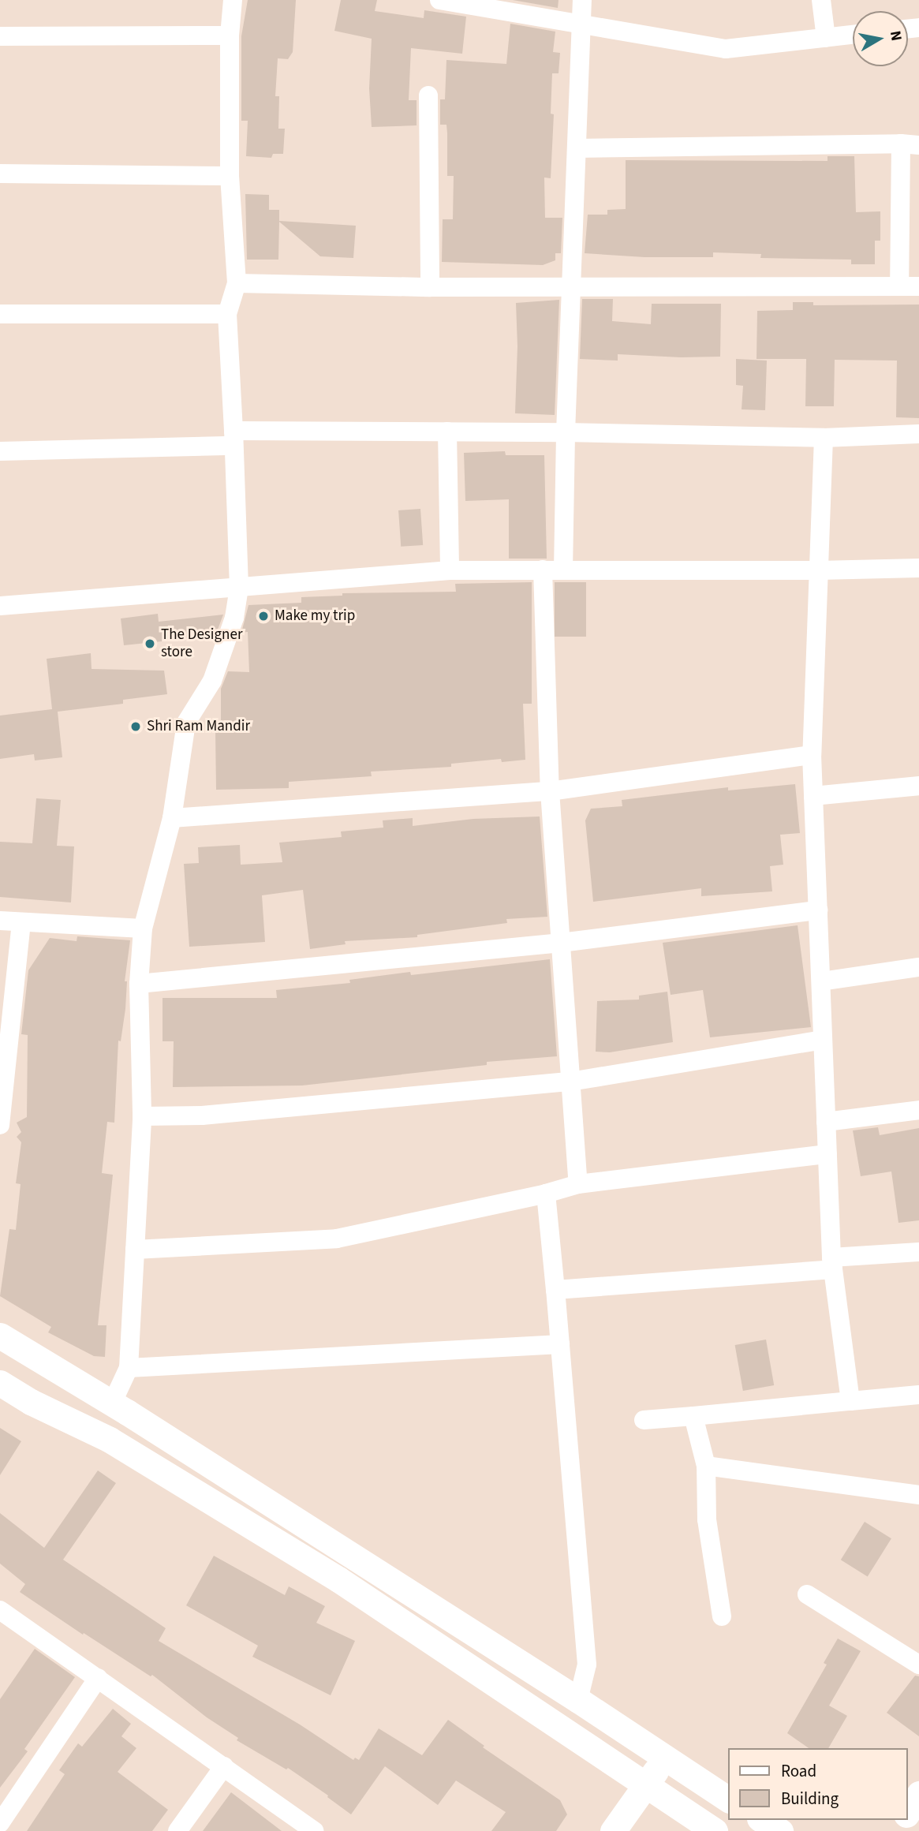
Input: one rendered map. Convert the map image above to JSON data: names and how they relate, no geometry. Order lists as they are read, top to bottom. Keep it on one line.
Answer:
{"places":["Make my trip","The Designer store","Shri Ram Mandir"],"legend":["Road","Building"],"north":"right"}
